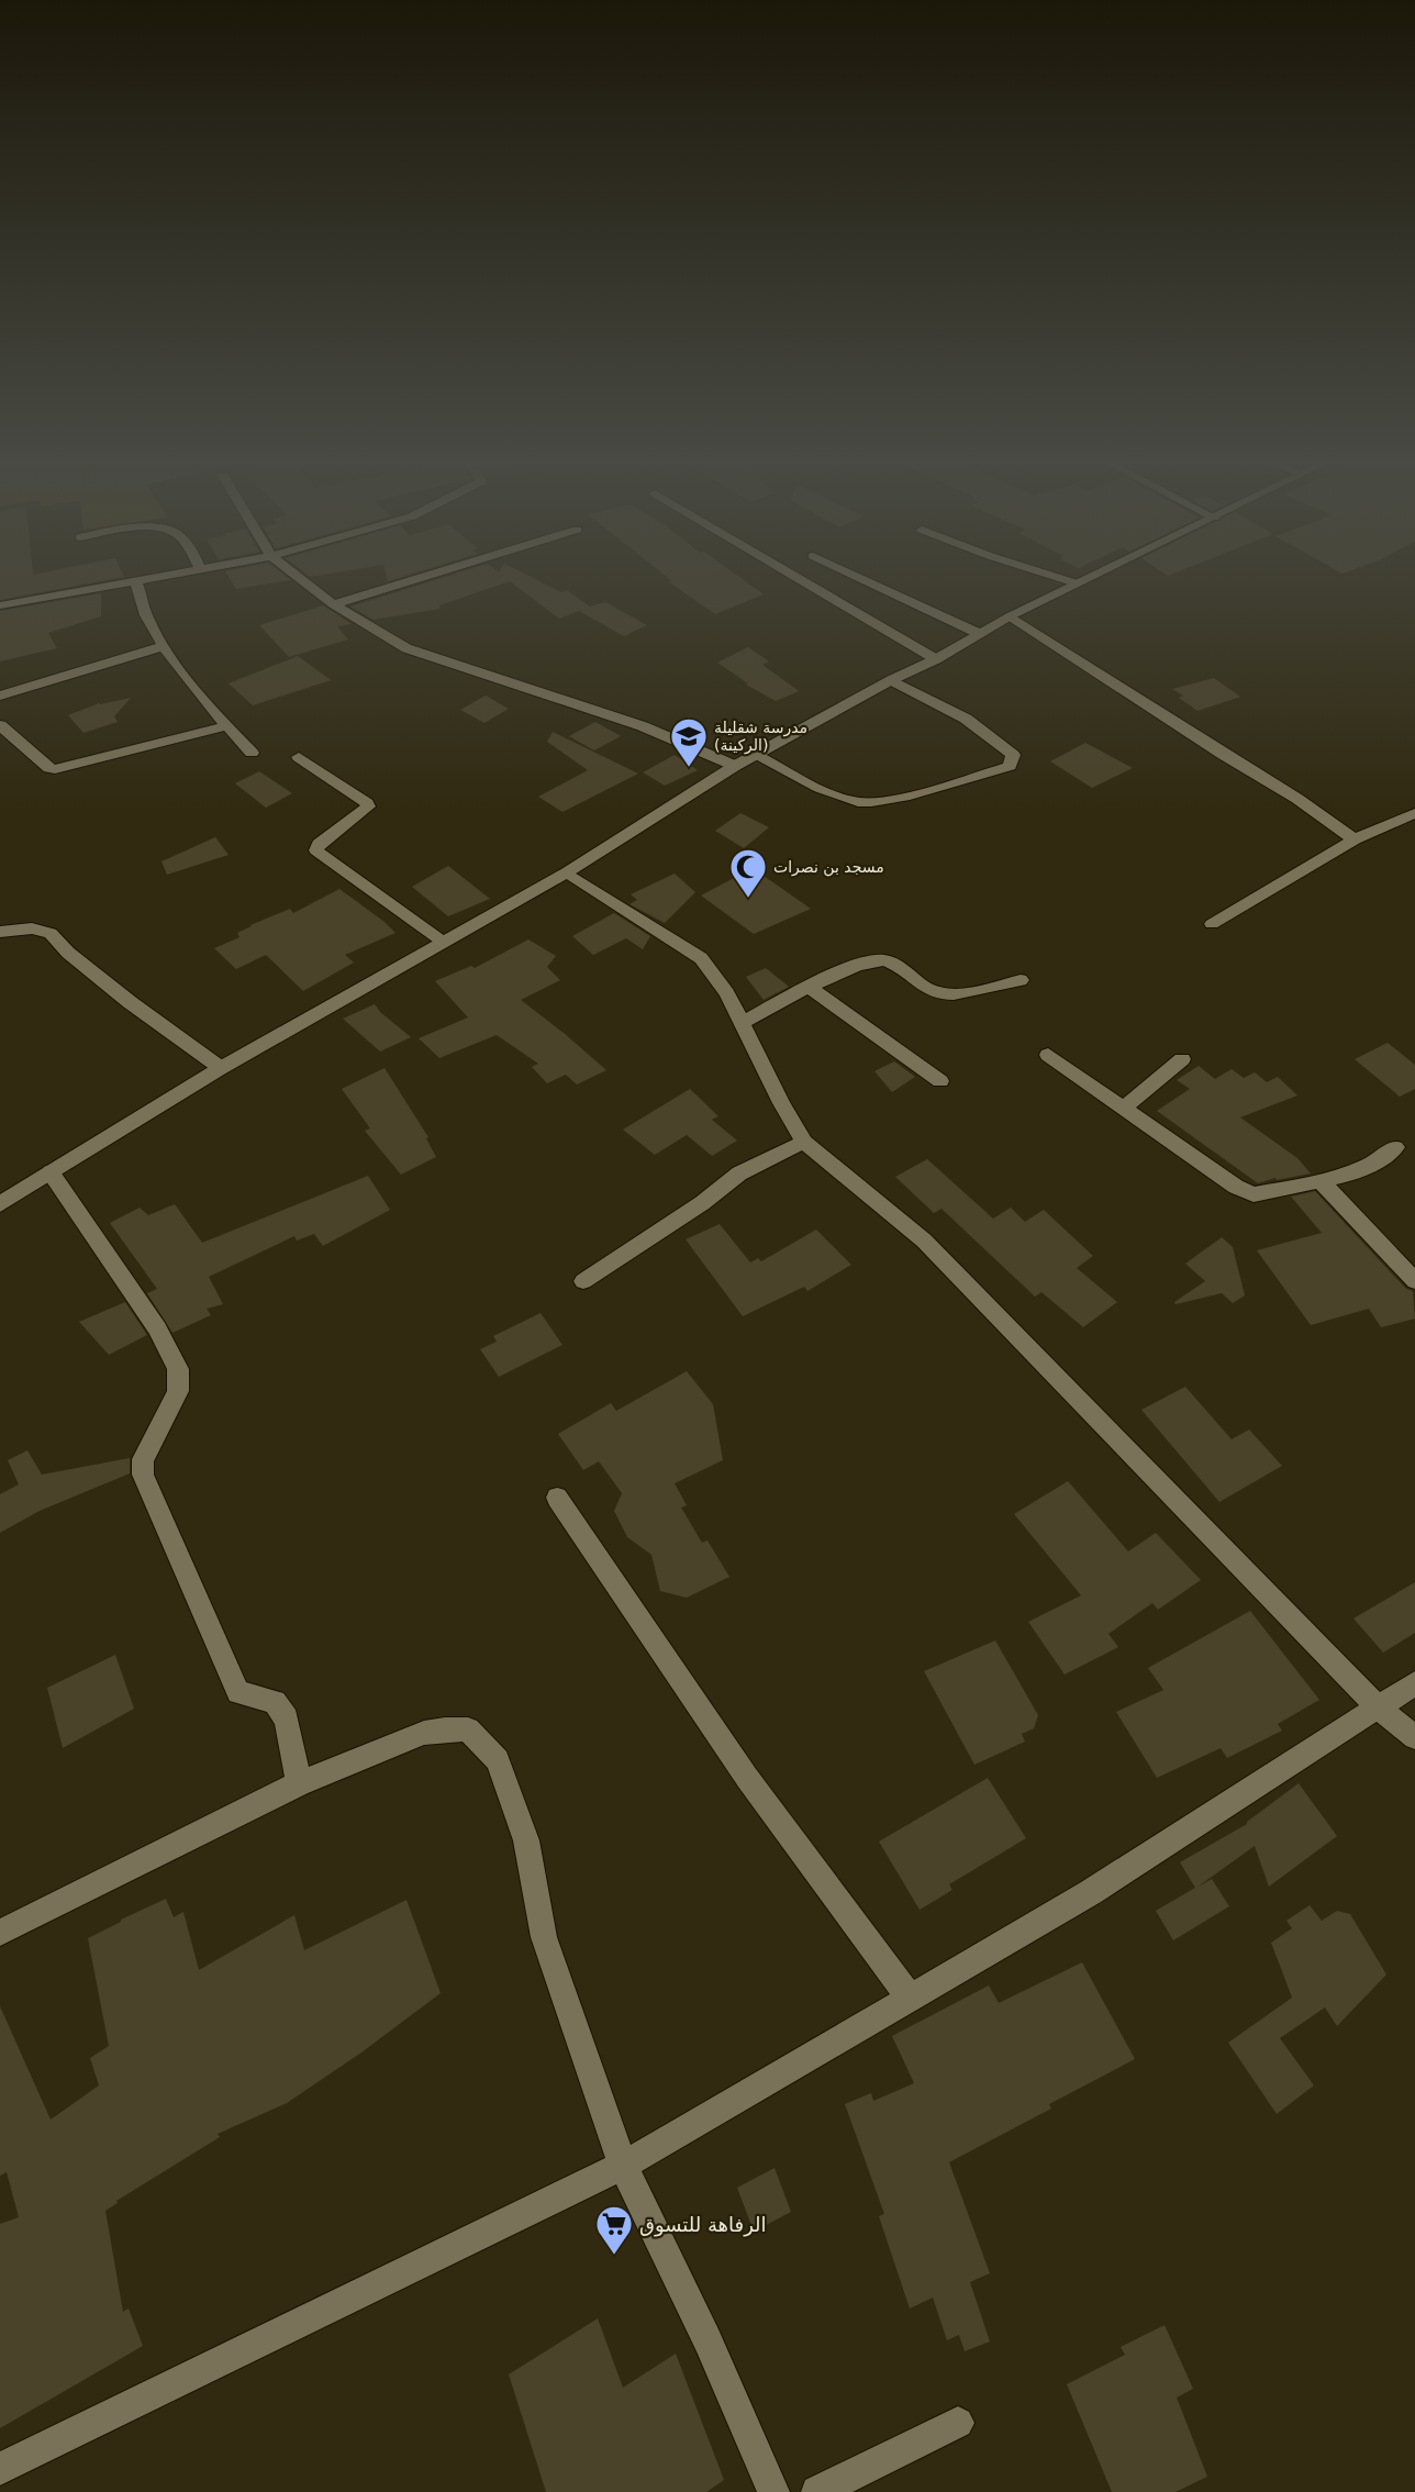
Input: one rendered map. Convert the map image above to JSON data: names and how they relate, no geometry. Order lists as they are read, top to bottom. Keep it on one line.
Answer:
{"places":{"school or university":["مدرسة شقليلة (الركينة)"],"mosque":["مسجد بن نصرات"],"supermarket":["الرفاهة للتسوق"]}}
